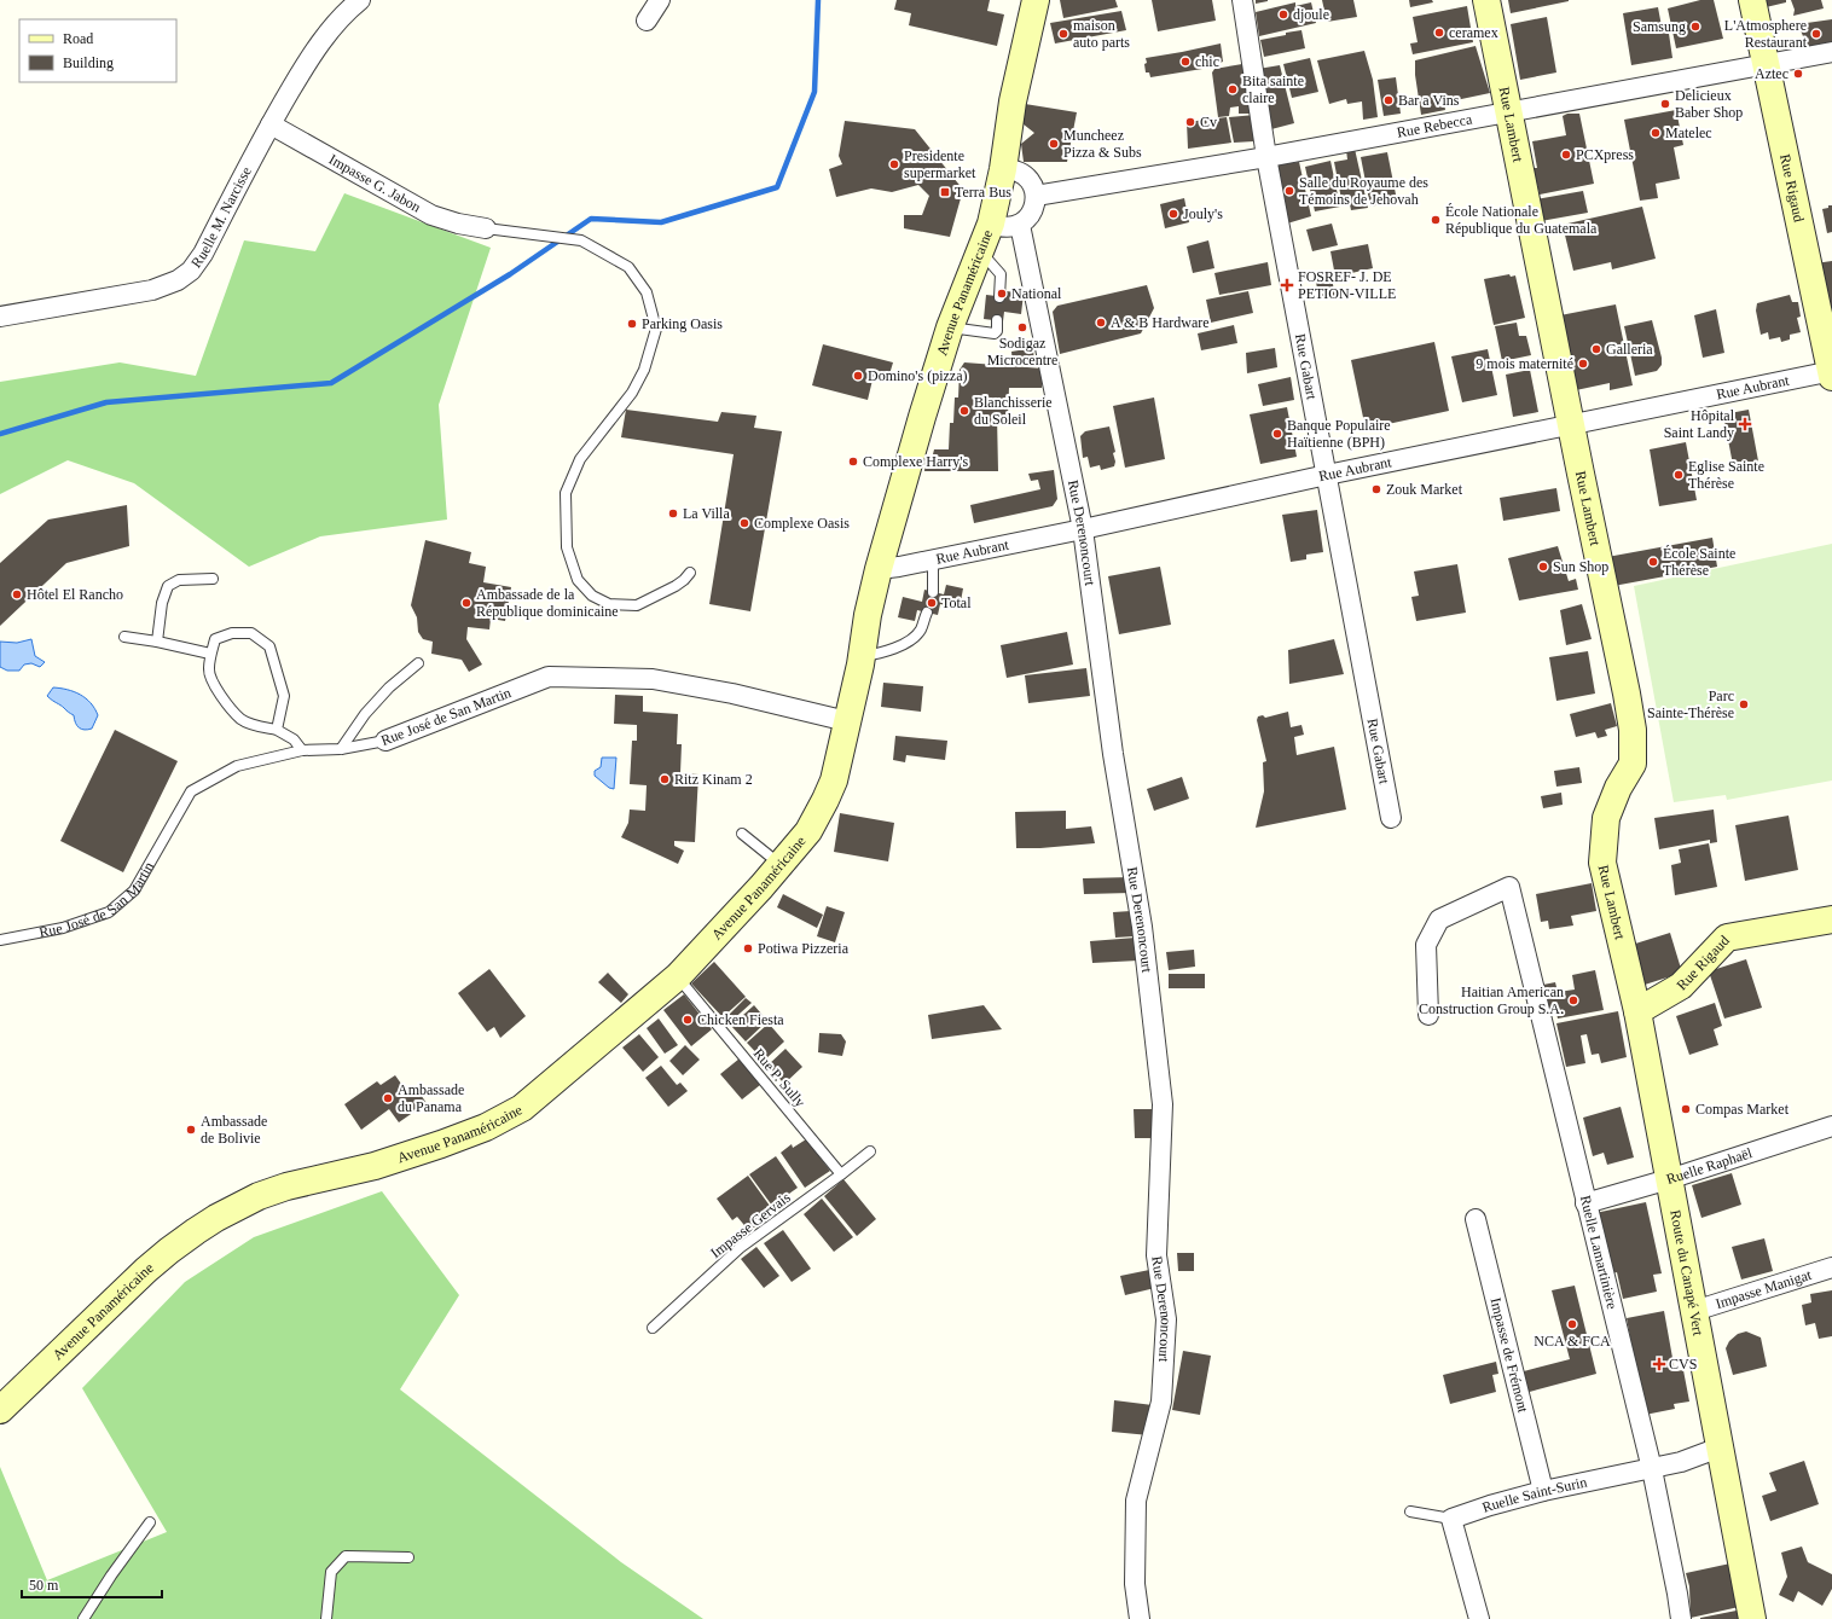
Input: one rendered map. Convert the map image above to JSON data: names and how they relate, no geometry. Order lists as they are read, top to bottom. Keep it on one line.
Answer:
{"streets":{"street":["Rue Lambert","Rue Rebecca","Impasse G. Jabon","Rue Rigaud","Ruelle M. Narcisse","Avenue Panaméricaine","Rue Gabart","Rue Aubrant","Rue Derenoncourt","Rue José de San Martin","Ruelle Raphaël","Ruelle Lamartinière","Route du Canapé Vert","Impasse Manigat","Impasse de Frémont","Ruelle Saint-Surin"],"lane":["Rue P. Sully","Impasse Gervais"]},"crossings":[["Rue Lambert","Rue Rebecca"],["Rue Lambert","Rue Rigaud"],["Rue Lambert","Rue Aubrant"],["Rue Lambert","Route du Canapé Vert"],["Rue Rebecca","Rue Rigaud"],["Rue Rebecca","Rue Gabart"],["Impasse G. Jabon","Ruelle M. Narcisse"],["Rue Rigaud","Rue Aubrant"],["Rue Rigaud","Route du Canapé Vert"],["Avenue Panaméricaine","Rue Aubrant"],["Avenue Panaméricaine","Rue José de San Martin"],["Avenue Panaméricaine","Rue P. Sully"],["Rue Gabart","Rue Aubrant"],["Rue Aubrant","Rue Derenoncourt"],["Rue P. Sully","Impasse Gervais"],["Ruelle Raphaël","Ruelle Lamartinière"],["Ruelle Raphaël","Route du Canapé Vert"],["Ruelle Lamartinière","Ruelle Saint-Surin"],["Route du Canapé Vert","Impasse Manigat"],["Route du Canapé Vert","Ruelle Saint-Surin"],["Impasse de Frémont","Ruelle Saint-Surin"]],"places":{"other":["djoule","Samsung","ceramex","maison auto parts","L'Atmosphere Restaurant","chic","Aztec","Bita sainte claire","Bar a Vins","Delicieux Baber Shop","Cv","Matelec","Muncheez Pizza & Subs","PCXpress","Presidente supermarket","Salle du Royaume des Témoins de Jehovah","Jouly's","École Nationale République du Guatemala","National","A & B Hardware","Parking Oasis","Sodigaz Microcentre","Galleria","9 mois maternité","Domino's (pizza)","Blanchisserie du Soleil","Banque Populaire Haïtienne (BPH)","Complexe Harry's","Eglise Sainte Thérèse","Zouk Market","La Villa","Complexe Oasis","École Sainte Thérèse","Sun Shop","Hôtel El Rancho","Ambassade de la République dominicaine","Total","Parc Sainte-Thérèse","Ritz Kinam 2","Potiwa Pizzeria","Haitian American Construction Group S.A.","Chicken Fiesta","Ambassade du Panama","Compas Market","Ambassade de Bolivie","NCA & FCA"],"transit":["Terra Bus"],"health":["FOSREF- J. DE PETION-VILLE","Hôpital Saint Landy","CVS"]},"legend":["Road","Building"],"scale_bar":"50 m"}
